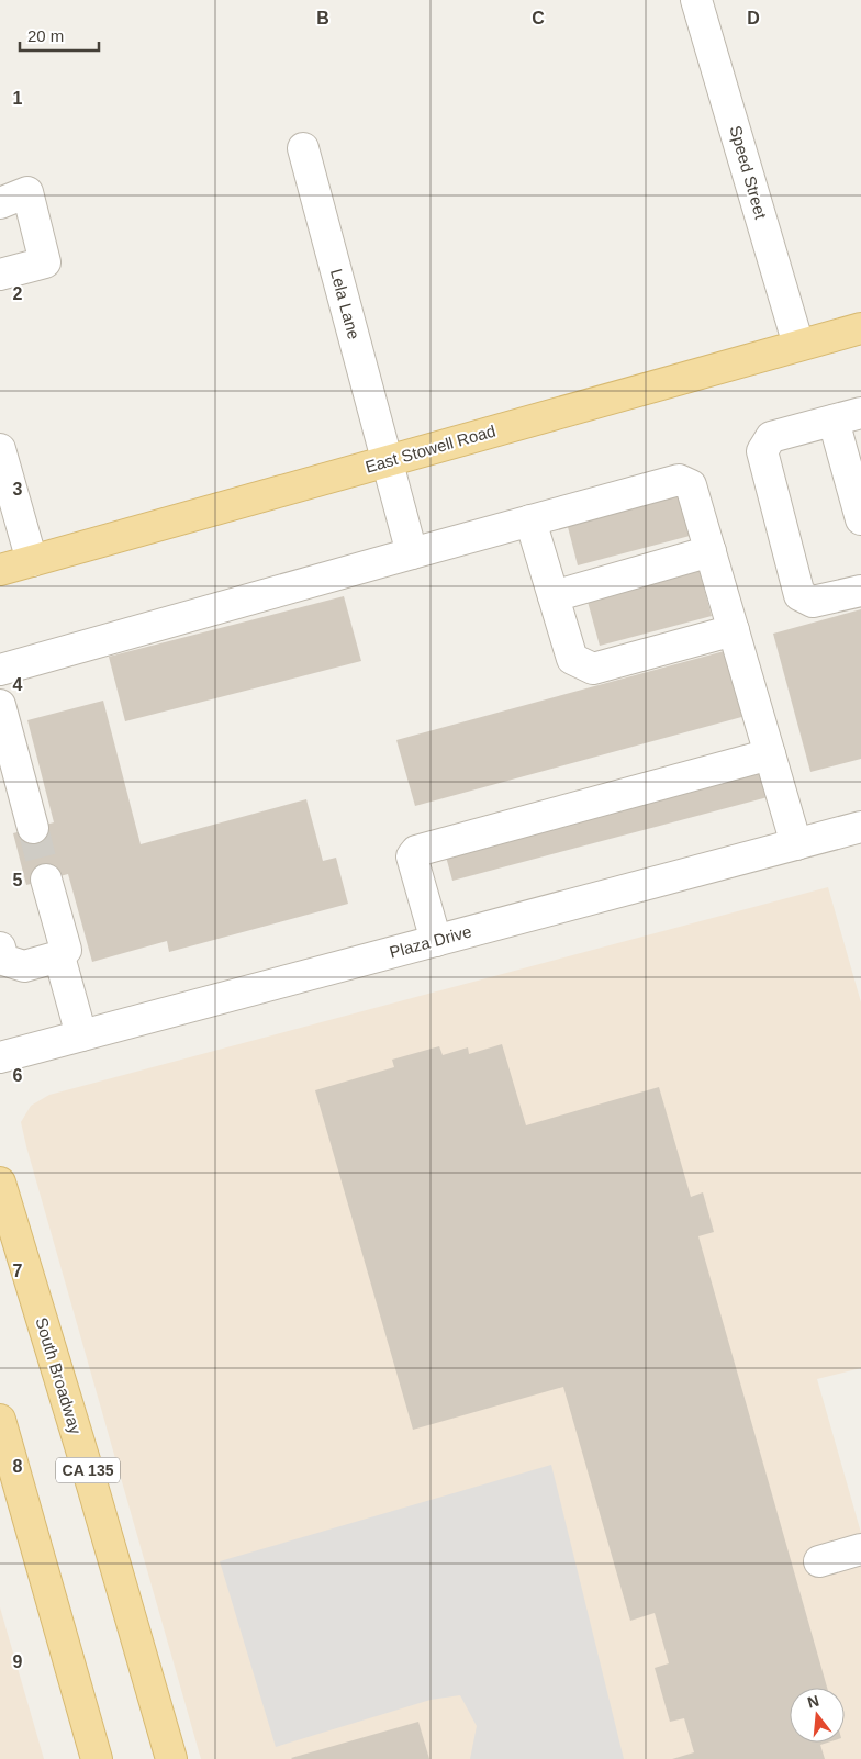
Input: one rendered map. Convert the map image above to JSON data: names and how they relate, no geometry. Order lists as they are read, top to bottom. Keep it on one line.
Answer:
{"streets":{"main road":["East Stowell Road","South Broadway","CA 135"],"street":["Speed Street","Lela Lane","Plaza Drive"]},"crossings":[["Speed Street","East Stowell Road"],["Lela Lane","East Stowell Road"]],"scale_bar":"20 m","north":"top","grid":{"columns":["B","C","D"],"rows":["1","2","3","4","5","6","7","8","9"]}}
